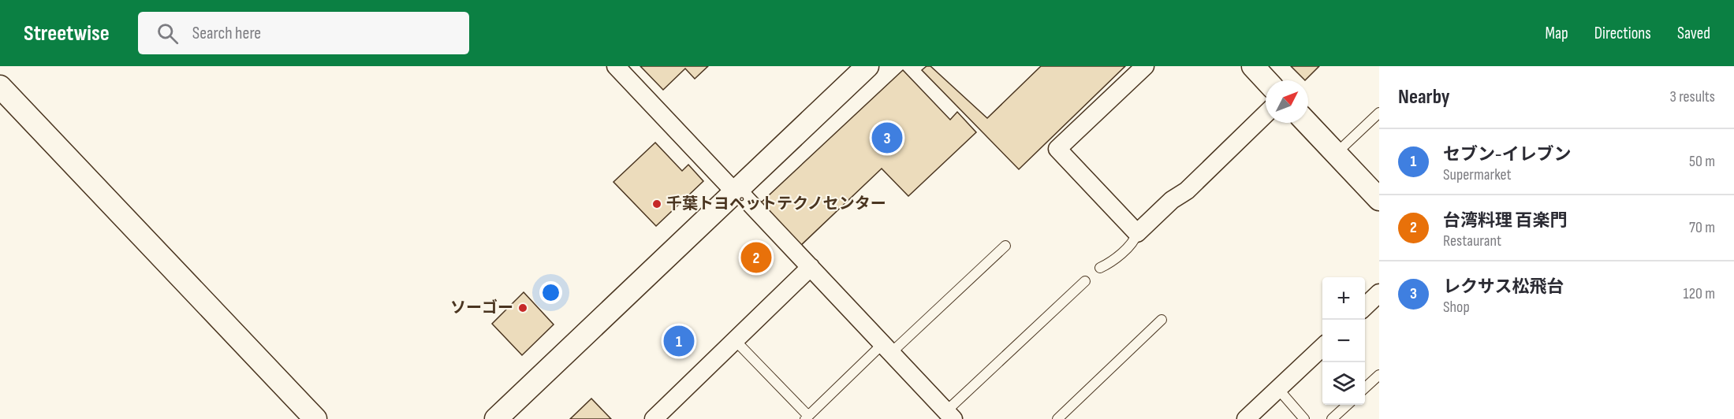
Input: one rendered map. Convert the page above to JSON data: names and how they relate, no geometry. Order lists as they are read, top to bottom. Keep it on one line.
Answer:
{"places":["千葉トヨペットテクノセンター","ソーゴー"],"north":"top right","page":{"header":"Streetwise","search":"Search here","nav":["Map","Directions","Saved"],"heading":["Nearby","3 results"],"pins":["3","2","1"],"list":[{"mark":"1","name":"セブン-イレブン","note":"Supermarket","value":"50 m"},{"mark":"2","name":"台湾料理 百楽門","note":"Restaurant","value":"70 m"},{"mark":"3","name":"レクサス松飛台","note":"Shop","value":"120 m"}],"map_buttons":["+","−"]}}
